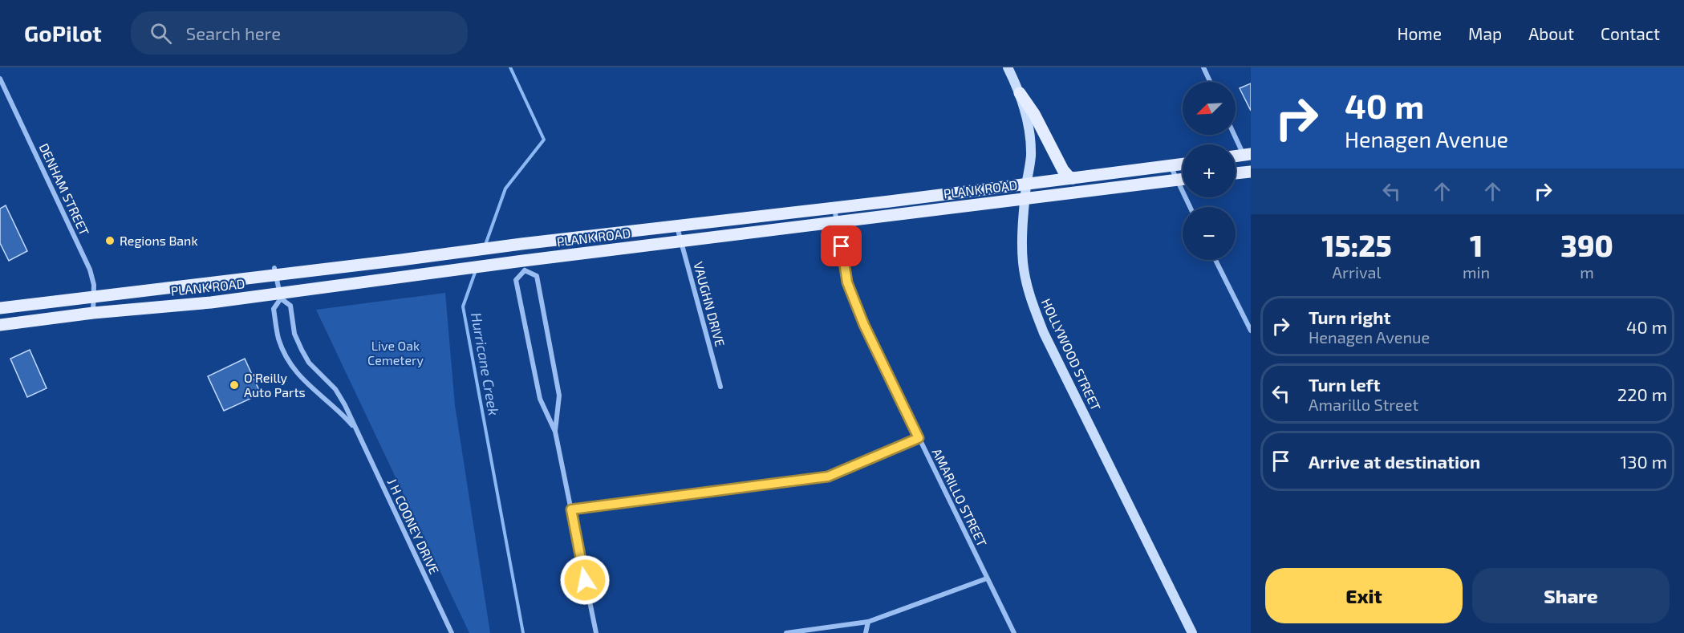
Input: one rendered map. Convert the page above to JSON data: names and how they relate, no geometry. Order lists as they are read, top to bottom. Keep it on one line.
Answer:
{"streets":{"main road":["PLANK ROAD"],"street":["DENHAM STREET","VAUGHN DRIVE","HOLLYWOOD STREET","AMARILLO STREET","J H COONEY DRIVE"]},"crossings":[["DENHAM STREET","PLANK ROAD"],["PLANK ROAD","VAUGHN DRIVE"],["PLANK ROAD","HOLLYWOOD STREET"],["PLANK ROAD","AMARILLO STREET"],["PLANK ROAD","J H COONEY DRIVE"]],"water":["Hurricane Creek"],"parks":["Live Oak Cemetery"],"places":["Regions Bank","O'Reilly Auto Parts"],"north":"bottom left","page":{"header":"GoPilot","search":"Search here","nav":["Home","Map","About","Contact"],"turn":["40 m","Henagen Avenue"],"map_buttons":["+","−"],"eta":["15:25","Arrival","1","min","390","m"],"list":[{"name":"Turn right","note":"Henagen Avenue","value":"40 m"},{"name":"Turn left","note":"Amarillo Street","value":"220 m"},{"name":"Arrive at destination","value":"130 m"}],"buttons":["Exit","Share"]}}
